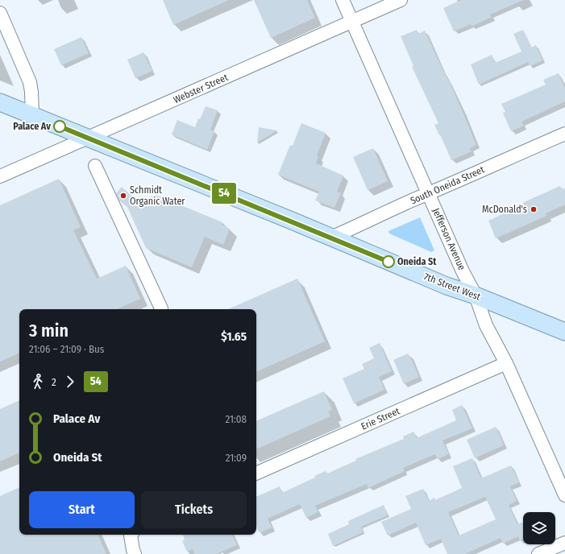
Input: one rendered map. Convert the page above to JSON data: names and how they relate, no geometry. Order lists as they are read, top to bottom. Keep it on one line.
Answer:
{"streets":{"main road":["7th Street West"],"street":["Webster Street","South Oneida Street","Jefferson Avenue","Erie Street"]},"crossings":[["Webster Street","Jefferson Avenue"],["Webster Street","7th Street West"],["South Oneida Street","Jefferson Avenue"],["South Oneida Street","7th Street West"],["Jefferson Avenue","7th Street West"],["Jefferson Avenue","Erie Street"]],"places":["Palace Av","Schmidt Organic Water","McDonald's","Oneida St"],"lines":["bus line 54"],"page":{"on_map":"54","heading":["3 min","21:06 – 21:09 · Bus","$1.65"],"legs":["2","54"],"list":[{"name":"Palace Av","value":"21:08"},{"name":"Oneida St","value":"21:09"}],"buttons":["Start","Tickets"]}}
